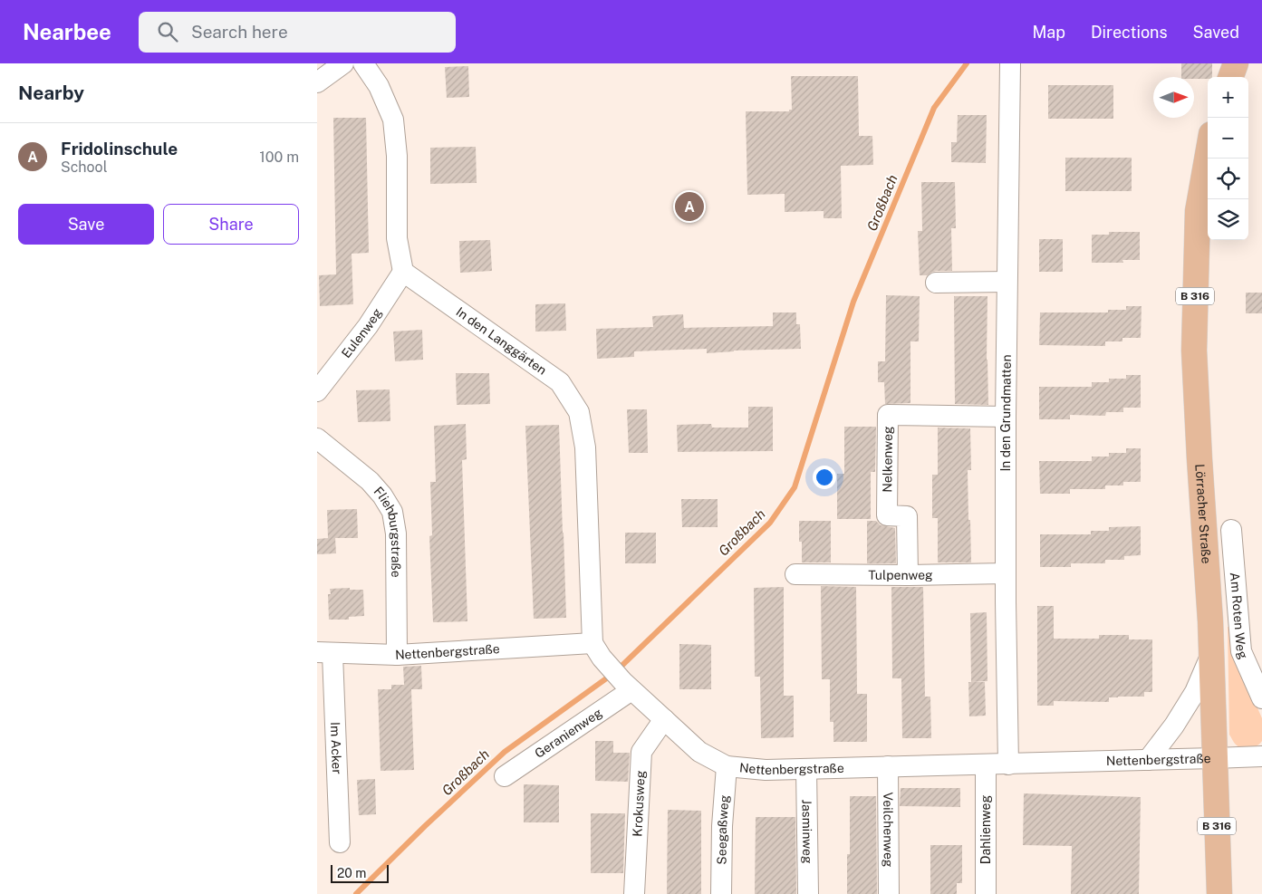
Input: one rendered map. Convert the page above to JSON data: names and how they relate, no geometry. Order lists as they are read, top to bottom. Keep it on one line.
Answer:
{"streets":{"main road":["B 316","Lörracher Straße"],"street":["Eulenweg","In den Langgärten","In den Grundmatten","Nelkenweg","Fliehburgstraße","Tulpenweg","Am Roten Weg","Nettenbergstraße","Geranienweg","Im Acker","Krokusweg","Seegaßweg","Dahlienweg","Veilchenweg","Jasminweg"]},"crossings":[["Eulenweg","In den Langgärten"],["In den Langgärten","Nettenbergstraße"],["In den Grundmatten","Nelkenweg"],["In den Grundmatten","Tulpenweg"],["In den Grundmatten","Nettenbergstraße"],["Nelkenweg","Tulpenweg"],["Lörracher Straße","Nettenbergstraße"],["Fliehburgstraße","Nettenbergstraße"],["Nettenbergstraße","Geranienweg"],["Nettenbergstraße","Im Acker"],["Nettenbergstraße","Krokusweg"],["Nettenbergstraße","Seegaßweg"],["Nettenbergstraße","Dahlienweg"],["Nettenbergstraße","Veilchenweg"],["Nettenbergstraße","Jasminweg"]],"water":["Großbach"],"scale_bar":"20 m","north":"right","page":{"header":"Nearbee","search":"Search here","nav":["Map","Directions","Saved"],"heading":"Nearby","map_buttons":["+","−"],"list":[{"mark":"A","name":"Fridolinschule","note":"School","value":"100 m"}],"buttons":["Save","Share"],"pins":"A","scale":"20 m"}}
